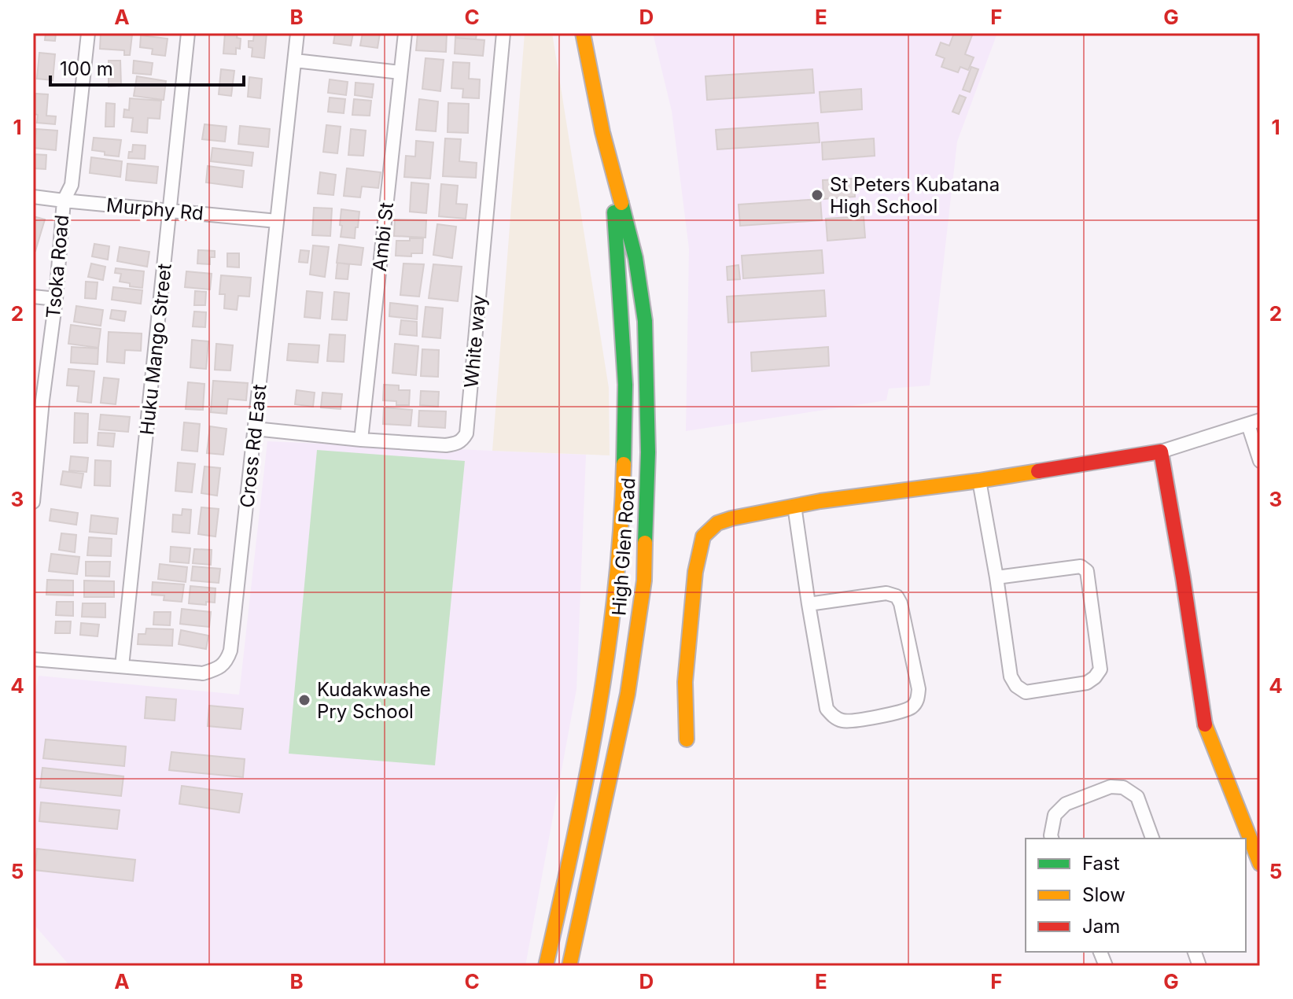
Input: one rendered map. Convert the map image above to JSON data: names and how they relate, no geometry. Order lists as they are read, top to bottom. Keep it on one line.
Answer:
{"streets":{"main road":["High Glen Road"],"street":["Murphy Rd","Ambi St","Tsoka Road","White way","Huku Mango Street","Cross Rd East"]},"crossings":[["Murphy Rd","Tsoka Road"],["Murphy Rd","Huku Mango Street"],["Murphy Rd","Cross Rd East"],["Ambi St","White way"],["White way","Cross Rd East"],["Huku Mango Street","Cross Rd East"]],"places":["St Peters Kubatana High School","Kudakwashe Pry School"],"legend":["Fast","Slow","Jam"],"scale_bar":"100 m","grid":{"columns":["A","B","C","D","E","F","G"],"rows":["1","2","3","4","5"]}}
